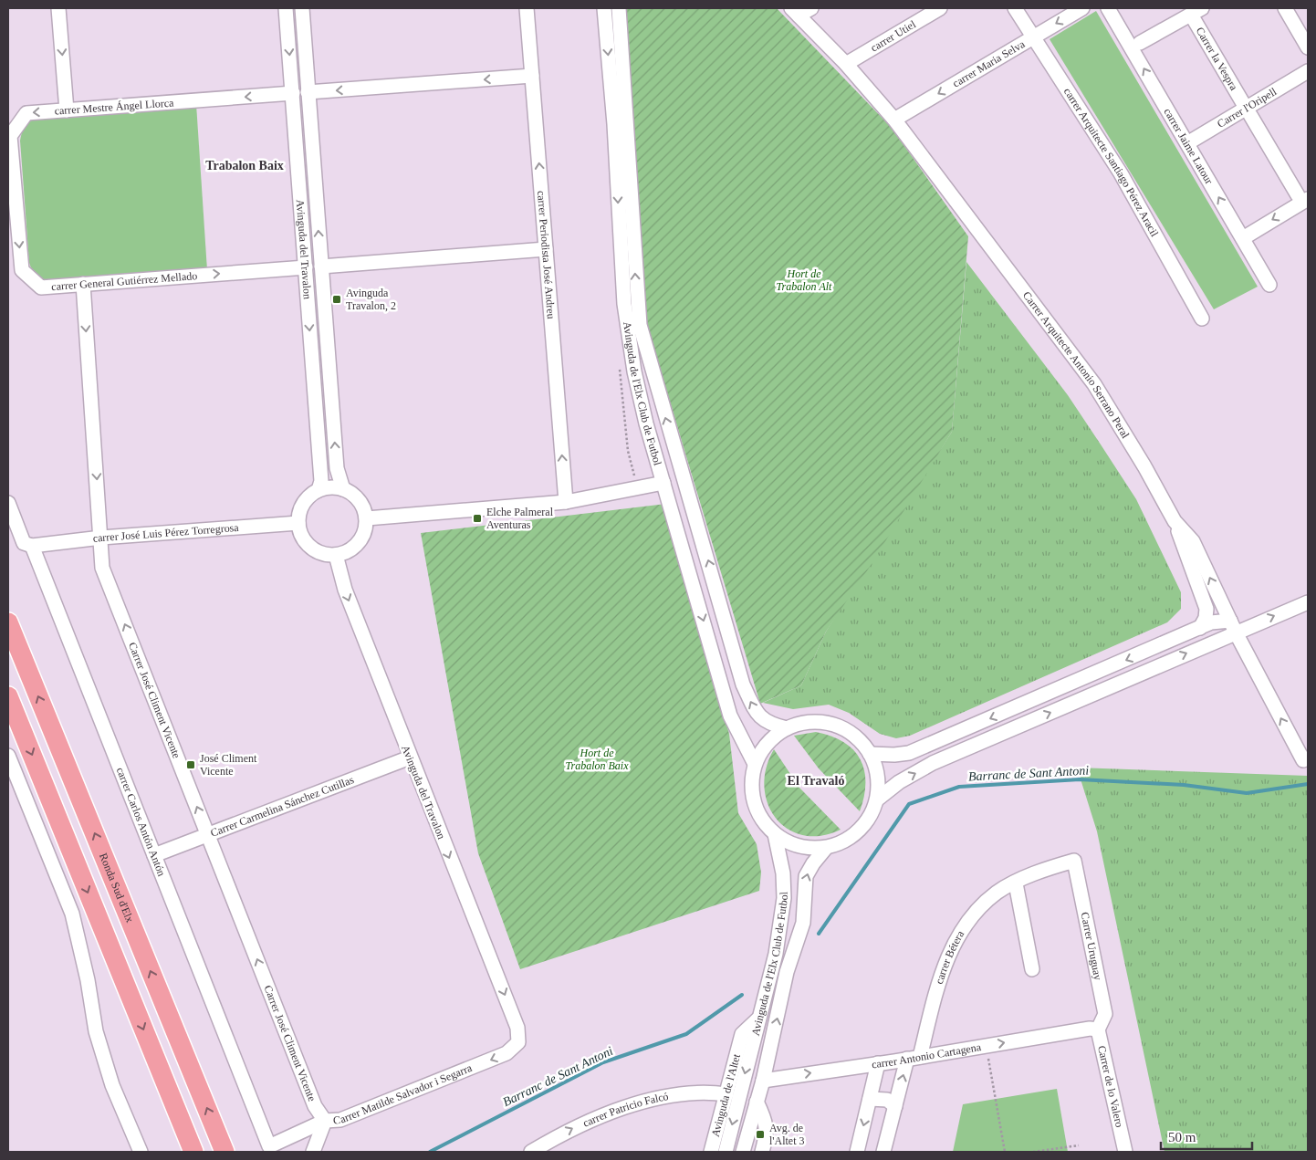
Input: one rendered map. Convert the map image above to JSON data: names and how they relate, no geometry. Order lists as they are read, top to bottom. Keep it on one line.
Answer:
{"streets":{"highway":["Ronda Sud d'Elx"],"street":["carrer Utiel","Carrer la Vespra","carrer Maria Selva","carrer Mestre Ángel Llorca","Carrer l'Oripell","carrer Jaime Latour","carrer Arquitecte Santiago Pérez Aracil","Avinguda del Travalon","carrer Periodista José Andreu","carrer General Gutiérrez Mellado","Carrer Arquitecte Antonio Serrano Peral","Avinguda de l'Elx Club de Futbol","carrer José Luis Pérez Torregrosa","Carrer José Climent Vicente","Carrer Carmelina Sánchez Cutillas","carrer Carlos Antón Antón","Carrer Uruguay","carrer Bétera","carrer Antonio Cartagena","Carrer de lo Valero","Carrer Matilde Salvador i Segarra","Avinguda de l'Altet","carrer Patricio Falcó"]},"crossings":[["carrer Utiel","Carrer Arquitecte Antonio Serrano Peral"],["carrer Maria Selva","carrer Arquitecte Santiago Pérez Aracil"],["carrer Maria Selva","Carrer Arquitecte Antonio Serrano Peral"],["carrer Mestre Ángel Llorca","Avinguda del Travalon"],["carrer Mestre Ángel Llorca","carrer General Gutiérrez Mellado"],["Carrer l'Oripell","carrer Jaime Latour"],["Avinguda del Travalon","carrer General Gutiérrez Mellado"],["Avinguda del Travalon","carrer José Luis Pérez Torregrosa"],["Avinguda del Travalon","Carrer Carmelina Sánchez Cutillas"],["Avinguda del Travalon","Carrer Matilde Salvador i Segarra"],["carrer General Gutiérrez Mellado","Carrer José Climent Vicente"],["Avinguda de l'Elx Club de Futbol","carrer Antonio Cartagena"],["Avinguda de l'Elx Club de Futbol","Avinguda de l'Altet"],["carrer José Luis Pérez Torregrosa","Carrer José Climent Vicente"],["carrer José Luis Pérez Torregrosa","carrer Carlos Antón Antón"],["Carrer José Climent Vicente","Carrer Carmelina Sánchez Cutillas"],["Carrer José Climent Vicente","Carrer Matilde Salvador i Segarra"],["Carrer Carmelina Sánchez Cutillas","carrer Carlos Antón Antón"],["carrer Carlos Antón Antón","Carrer Matilde Salvador i Segarra"],["Carrer Uruguay","carrer Bétera"],["Carrer Uruguay","carrer Antonio Cartagena"],["Carrer Uruguay","Carrer de lo Valero"],["carrer Bétera","carrer Antonio Cartagena"],["carrer Antonio Cartagena","Carrer de lo Valero"],["Avinguda de l'Altet","carrer Patricio Falcó"]],"one_way":["carrer Maria Selva","carrer Mestre Ángel Llorca","carrer Periodista José Andreu","carrer General Gutiérrez Mellado","carrer Antonio Cartagena","Carrer Matilde Salvador i Segarra","carrer Patricio Falcó"],"districts":["Trabalon Baix","El Travaló"],"water":["Barranc de Sant Antoni"],"parks":["Hort de Trabalon Alt","Hort de Trabalon Baix"],"places":{"transit":["Avinguda Travalon, 2","Elche Palmeral Aventuras","José Climent Vicente","Avg. de l'Altet 3"]},"scale_bar":"50 m"}
